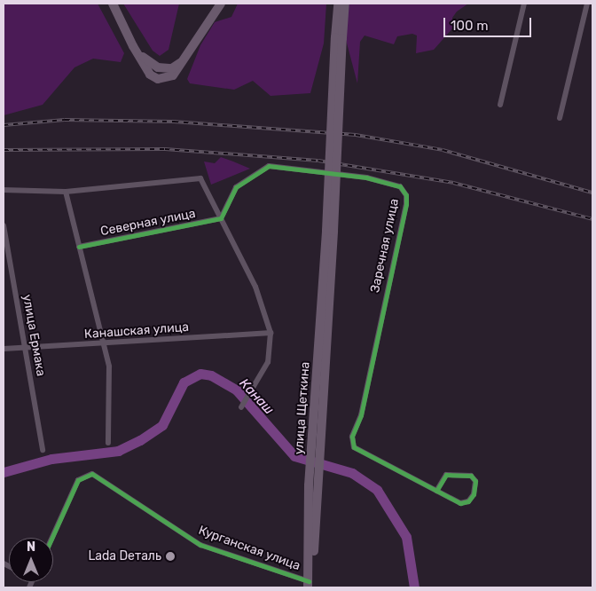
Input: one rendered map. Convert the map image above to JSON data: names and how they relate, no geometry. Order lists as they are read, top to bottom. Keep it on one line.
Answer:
{"streets":{"main road":["улица Щеткина"],"street":["Северная улица","Заречная улица","Канашская улица","улица Ермака","Курганская улица"]},"crossings":[["Северная улица","Заречная улица"],["Канашская улица","улица Ермака"],["улица Щеткина","Курганская улица"]],"water":["Канаш"],"places":["Lada Dеталь"],"scale_bar":"100 m","north":"top"}
